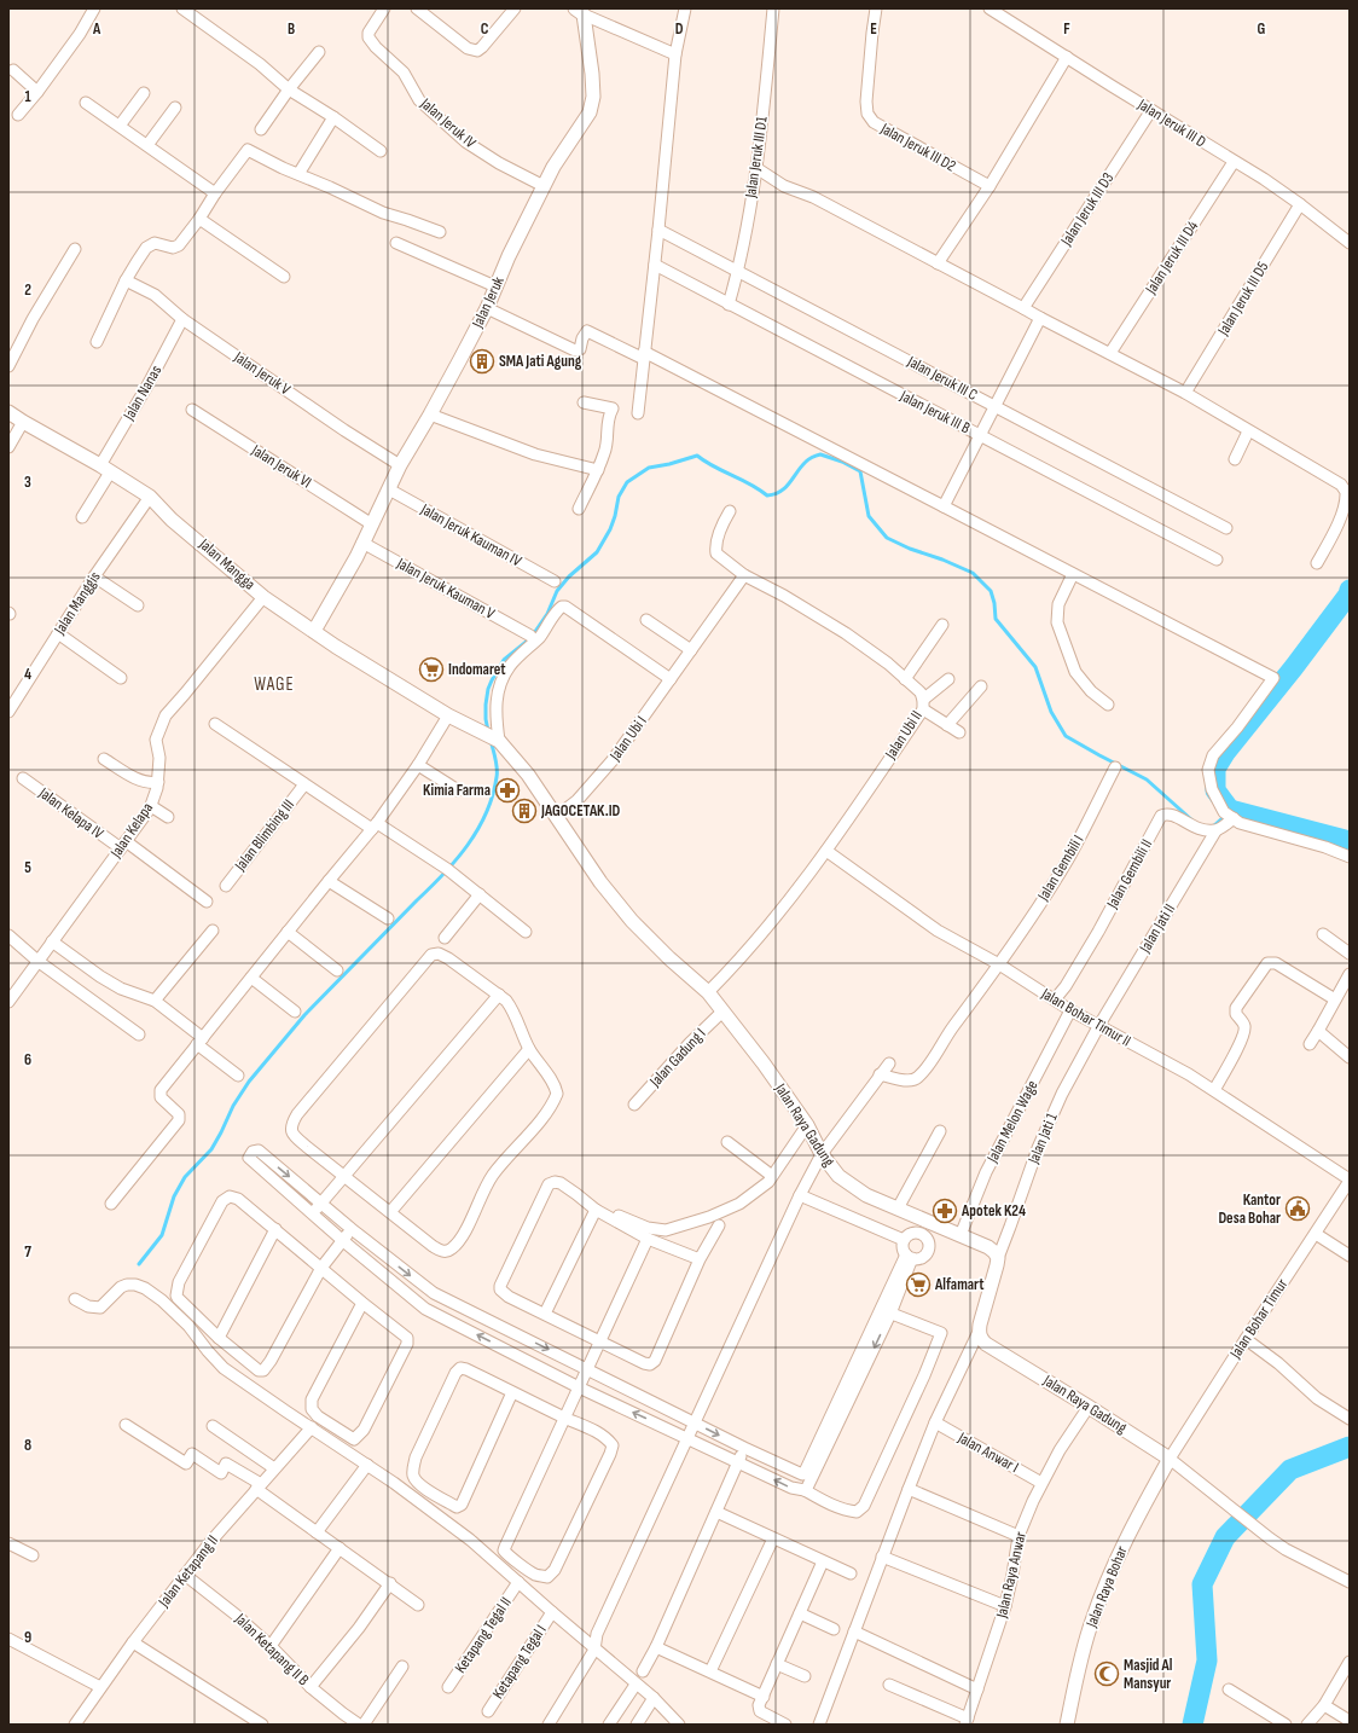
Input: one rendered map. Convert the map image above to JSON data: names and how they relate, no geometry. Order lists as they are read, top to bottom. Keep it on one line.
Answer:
{"streets":{"street":["Jalan Jeruk IV","Jalan Jeruk III D","Jalan Jeruk III D2","Jalan Jeruk III D1","Jalan Jeruk III D3","Jalan Jeruk III D4","Jalan Jeruk III D5","Jalan Jeruk","Jalan Jeruk V","Jalan Jeruk III C","Jalan Nanas","Jalan Jeruk III B","Jalan Jeruk VI","Jalan Jeruk Kauman IV","Jalan Mangga","Jalan Jeruk Kauman V","Jalan Manggis","Jalan Ubi II","Jalan Ubi I","Jalan Kelapa IV","Jalan Kelapa","Jalan Blimbing III","Jalan Gembili I","Jalan Gembili II","Jalan Jati II","Jalan Bohar Timur II","Jalan Gadung I","Jalan Melon Wage","Jalan Raya Gadung","Jalan Jati 1","Jalan Bohar Timur","Jalan Anwar I","Jalan Ketapang II","Jalan Raya Anwar","Jalan Raya Bohar","Ketapang Tegal II","Jalan Ketapang II B","Ketapang Tegal I"]},"crossings":[["Jalan Jeruk IV","Jalan Jeruk"],["Jalan Jeruk III D","Jalan Jeruk III D3"],["Jalan Jeruk III D","Jalan Jeruk III D4"],["Jalan Jeruk III D","Jalan Jeruk III D5"],["Jalan Jeruk III D1","Jalan Jeruk III C"],["Jalan Jeruk III D1","Jalan Jeruk III B"],["Jalan Jeruk","Jalan Jeruk V"],["Jalan Jeruk","Jalan Jeruk VI"],["Jalan Jeruk","Jalan Jeruk Kauman IV"],["Jalan Jeruk","Jalan Mangga"],["Jalan Jeruk","Jalan Jeruk Kauman V"],["Jalan Jeruk V","Jalan Nanas"],["Jalan Nanas","Jalan Mangga"],["Jalan Mangga","Jalan Manggis"],["Jalan Mangga","Jalan Kelapa"],["Jalan Mangga","Jalan Raya Gadung"],["Jalan Ubi II","Jalan Bohar Timur II"],["Jalan Ubi II","Jalan Raya Gadung"],["Jalan Ubi I","Jalan Raya Gadung"],["Jalan Kelapa IV","Jalan Kelapa"],["Jalan Gembili I","Jalan Bohar Timur II"],["Jalan Gembili II","Jalan Jati II"],["Jalan Gembili II","Jalan Bohar Timur II"],["Jalan Jati II","Jalan Bohar Timur II"],["Jalan Jati II","Jalan Jati 1"],["Jalan Bohar Timur II","Jalan Melon Wage"],["Jalan Bohar Timur II","Jalan Jati 1"],["Jalan Bohar Timur II","Jalan Bohar Timur"],["Jalan Gadung I","Jalan Raya Gadung"],["Jalan Melon Wage","Jalan Raya Gadung"],["Jalan Raya Gadung","Jalan Jati 1"],["Jalan Raya Gadung","Jalan Bohar Timur"],["Jalan Raya Gadung","Jalan Raya Anwar"],["Jalan Raya Gadung","Jalan Raya Bohar"],["Jalan Bohar Timur","Jalan Raya Bohar"],["Jalan Anwar I","Jalan Raya Anwar"],["Jalan Ketapang II","Jalan Ketapang II B"]],"districts":["WAGE"],"places":{"building":["SMA Jati Agung","JAGOCETAK.ID"],"supermarket":["Indomaret","Alfamart"],"pharmacy":["Kimia Farma","Apotek K24"],"public building":["Kantor Desa Bohar"],"mosque":["Masjid Al Mansyur"]},"grid":{"columns":["A","B","C","D","E","F","G"],"rows":["1","2","3","4","5","6","7","8","9"]}}
